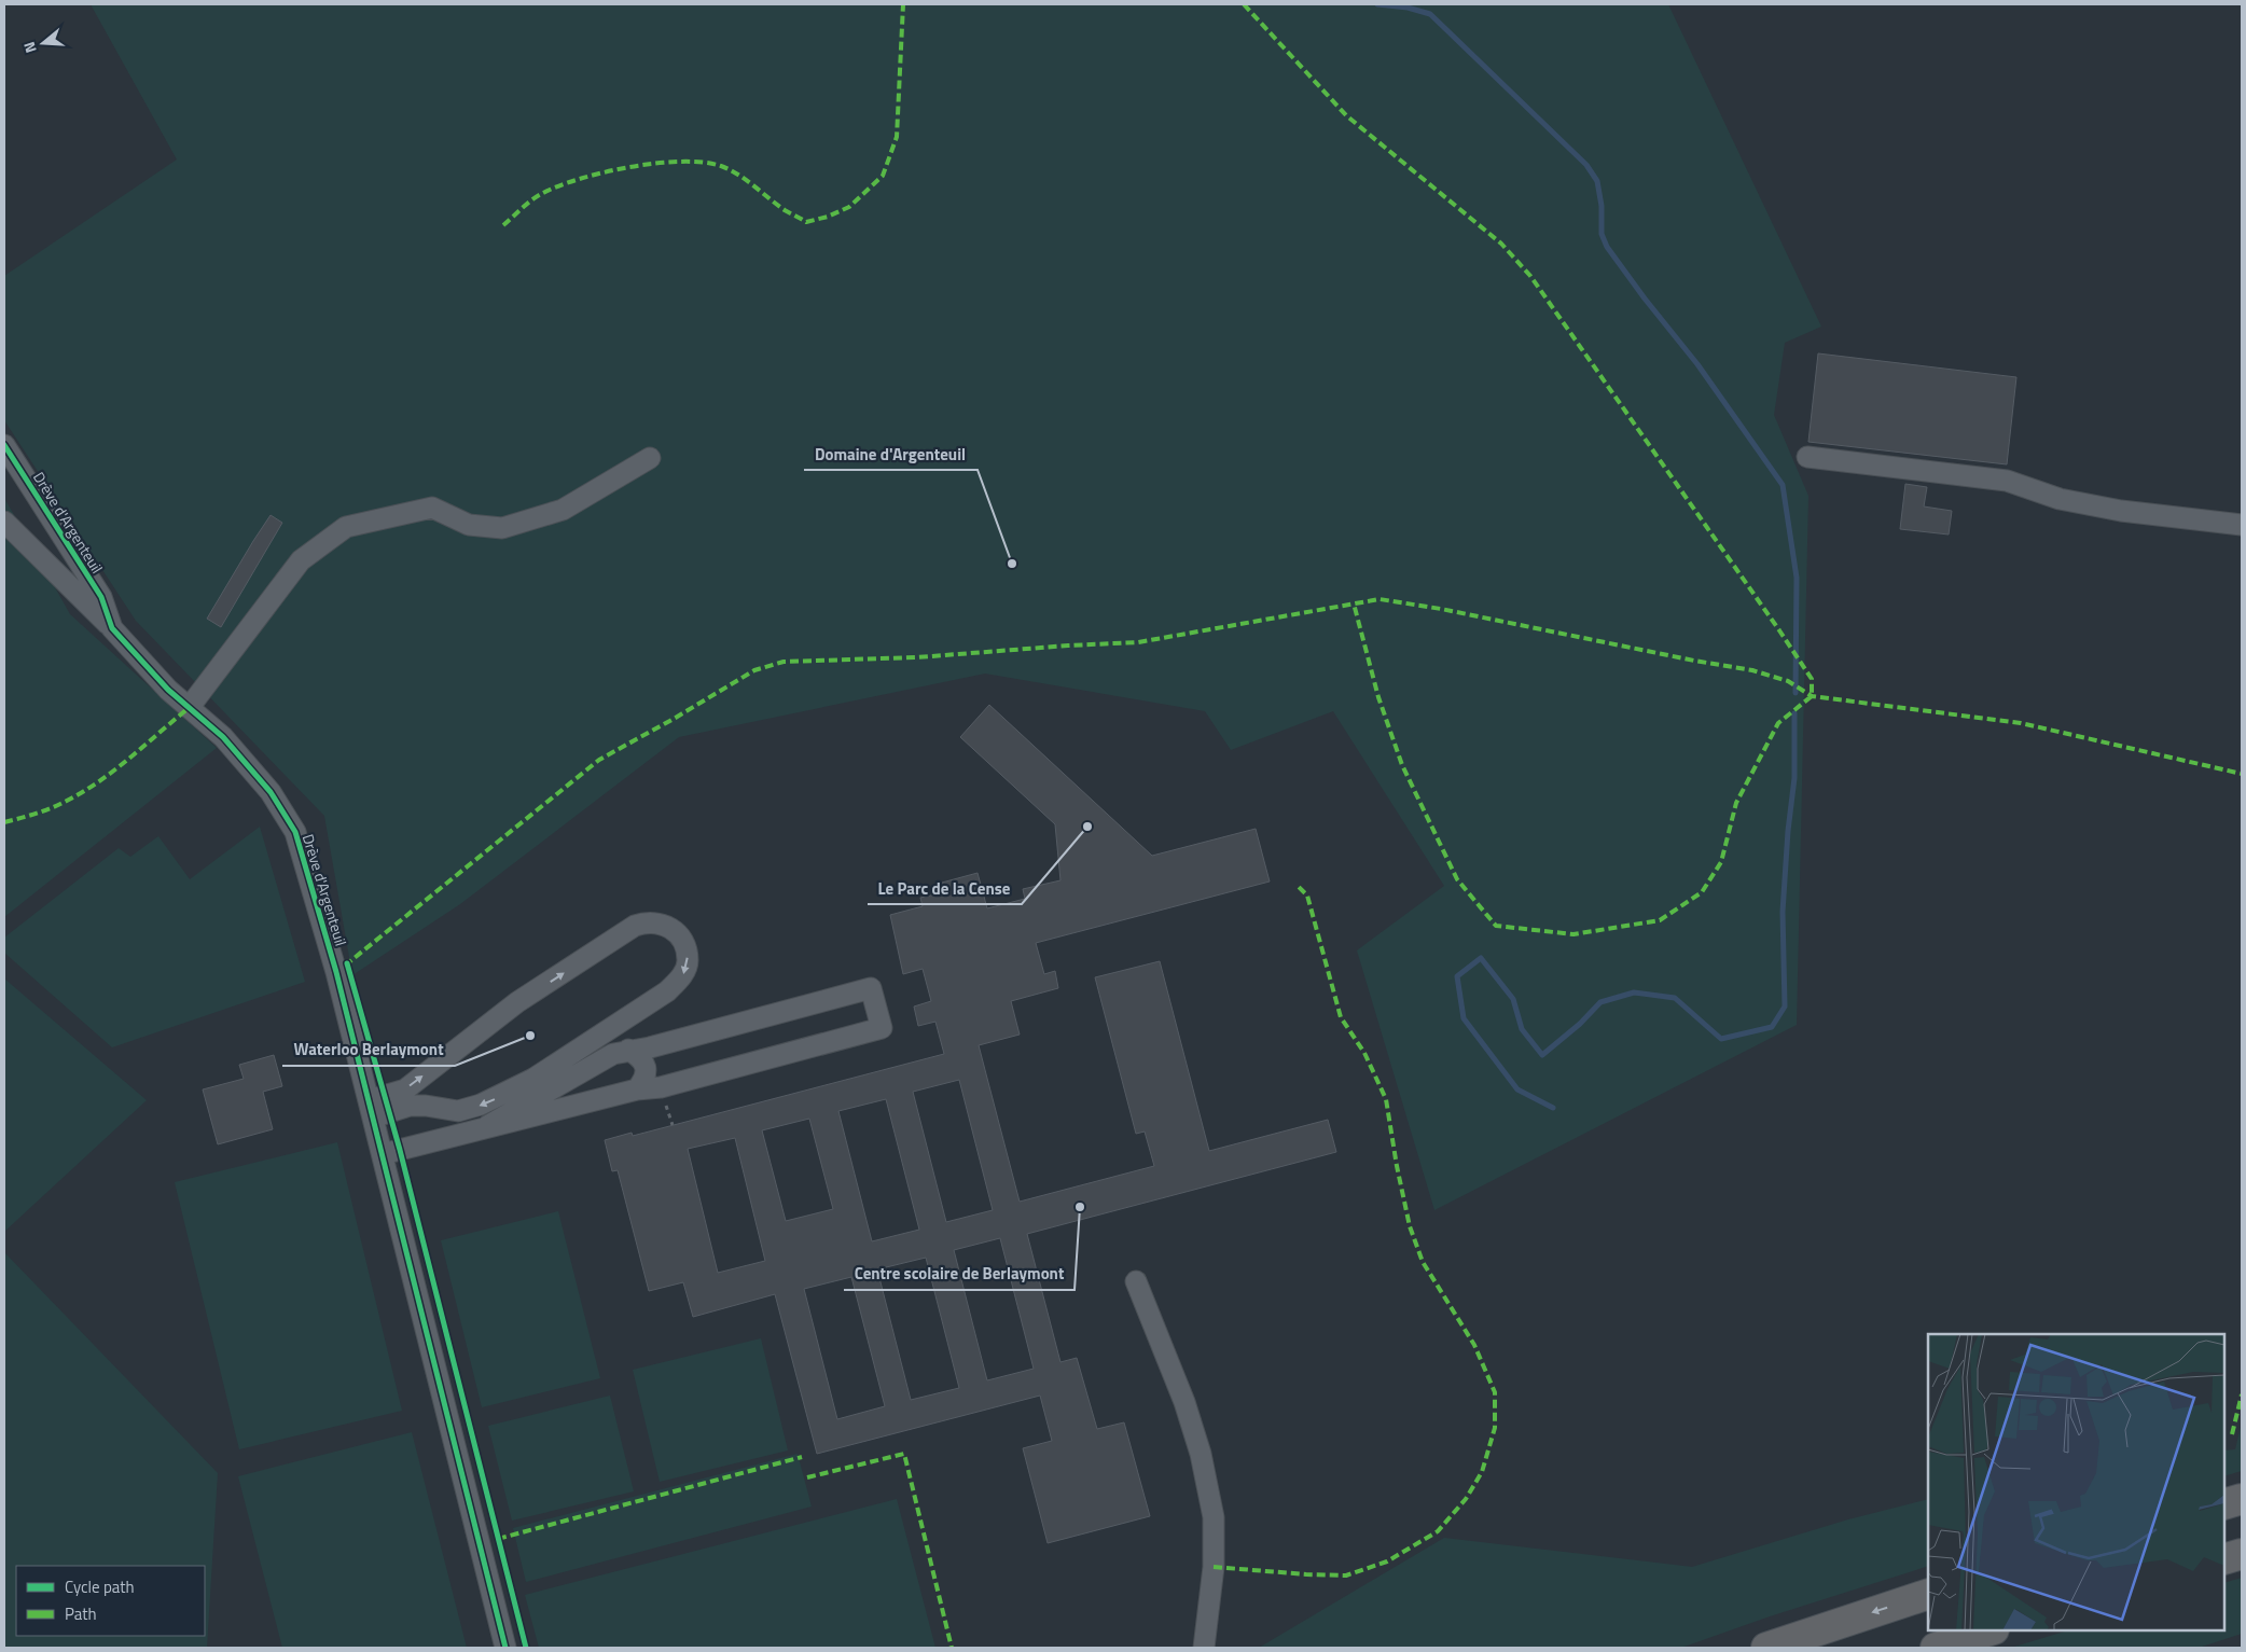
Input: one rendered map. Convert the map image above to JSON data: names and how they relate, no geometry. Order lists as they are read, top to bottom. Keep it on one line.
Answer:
{"streets":{"street":["Drève d'Argenteuil"]},"places":["Domaine d'Argenteuil","Le Parc de la Cense","Waterloo Berlaymont","Centre scolaire de Berlaymont"],"legend":["Cycle path","Path"],"north":"left"}
